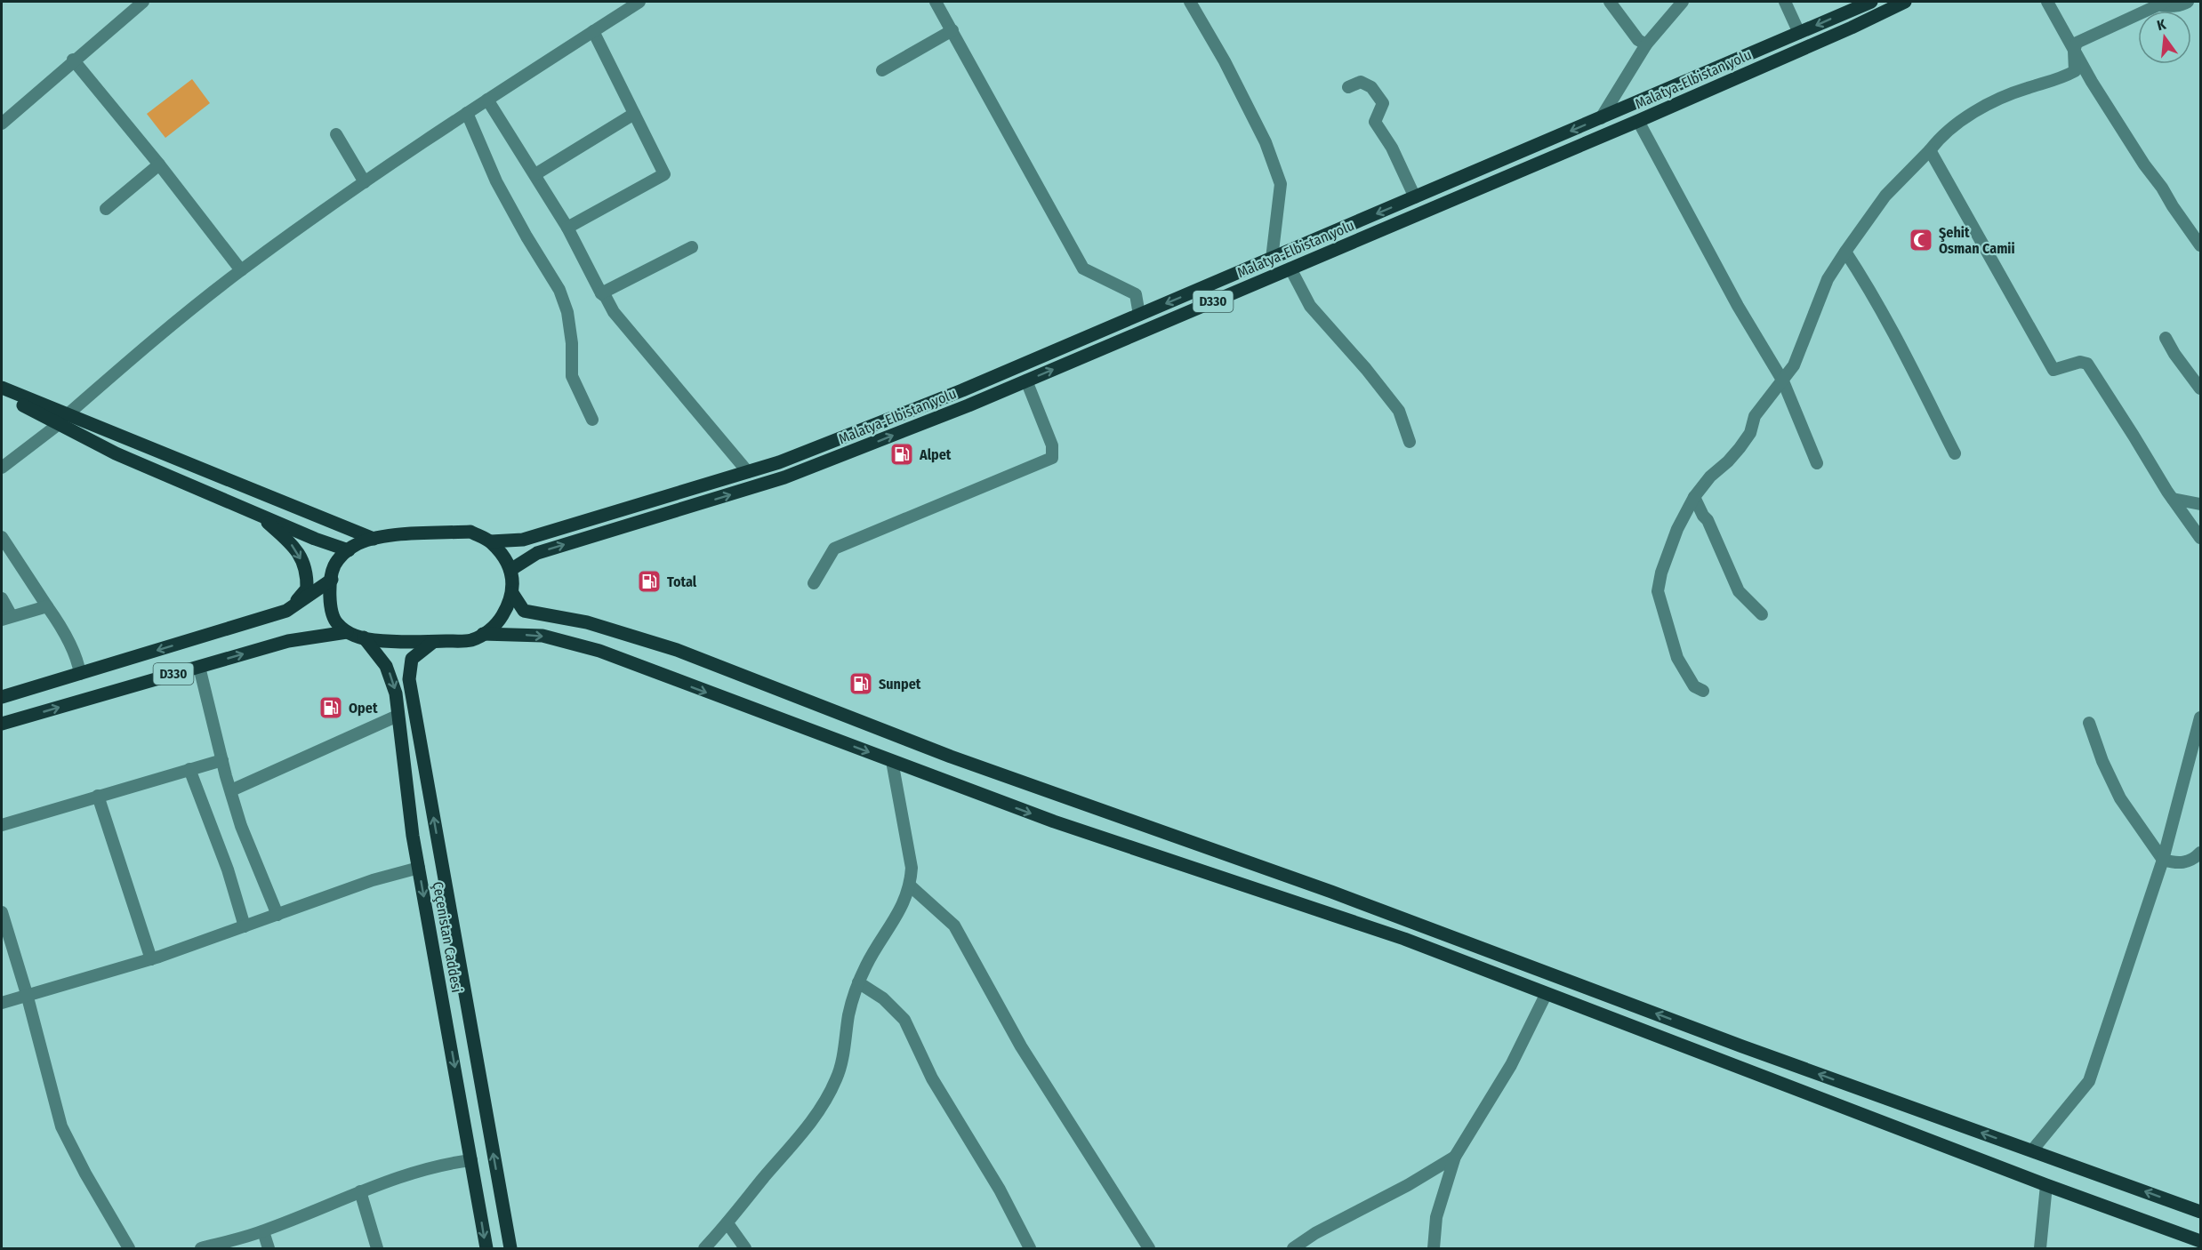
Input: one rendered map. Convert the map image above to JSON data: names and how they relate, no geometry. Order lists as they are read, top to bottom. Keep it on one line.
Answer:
{"streets":{"main road":["Malatya-Elbistan yolu","D330","Çeçenistan Caddesi"]},"crossings":[["Malatya-Elbistan yolu","D330"],["Malatya-Elbistan yolu","Çeçenistan Caddesi"],["D330","Çeçenistan Caddesi"]],"places":{"mosque":["Şehit Osman Camii"],"fuel station":["Alpet","Total","Sunpet","Opet"]},"north":"top"}
